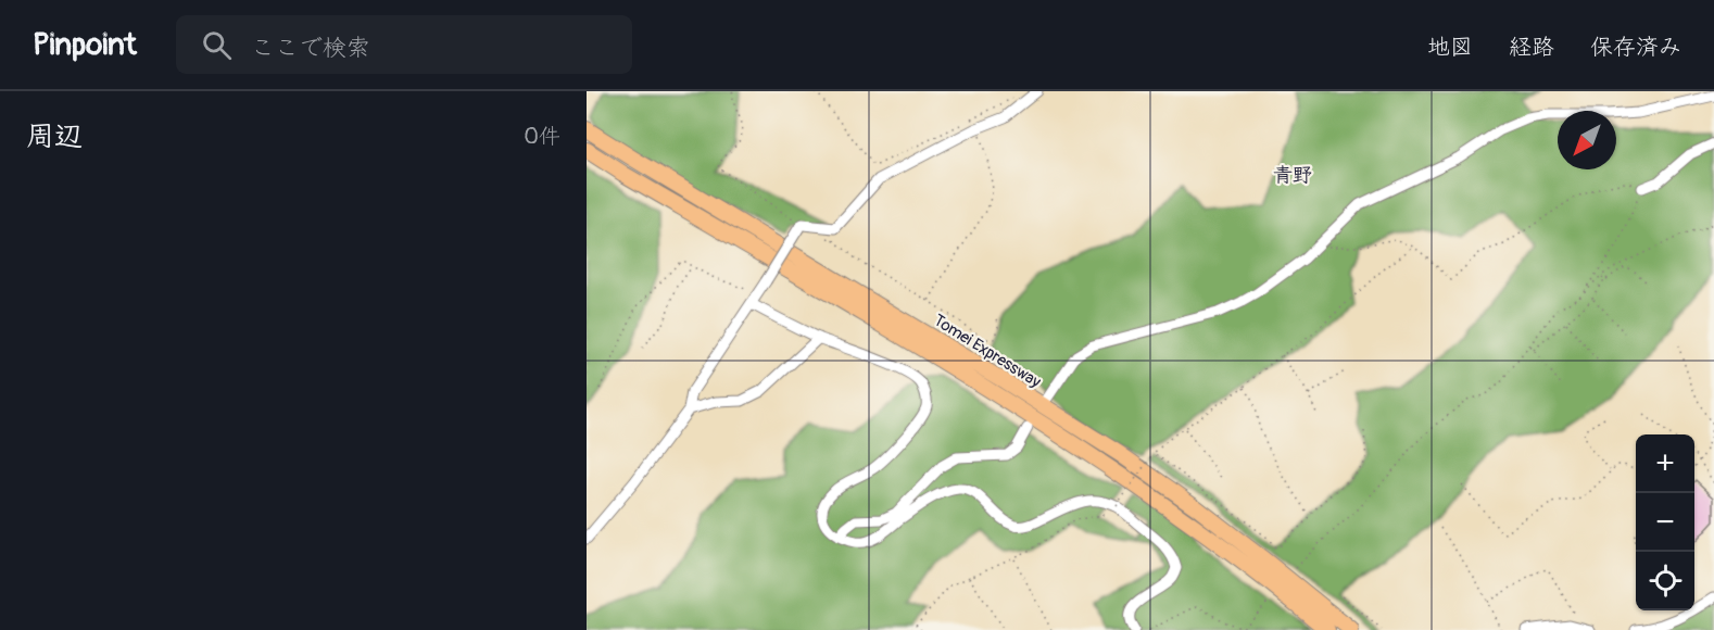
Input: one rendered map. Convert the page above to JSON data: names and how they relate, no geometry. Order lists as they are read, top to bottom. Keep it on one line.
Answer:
{"streets":{"highway":["Tomei Expressway"]},"districts":["青野"],"north":"bottom left","page":{"header":"Pinpoint","search":"ここで検索","nav":["地図","経路","保存済み"],"heading":["周辺","0件"],"map_buttons":["+","−"]}}
